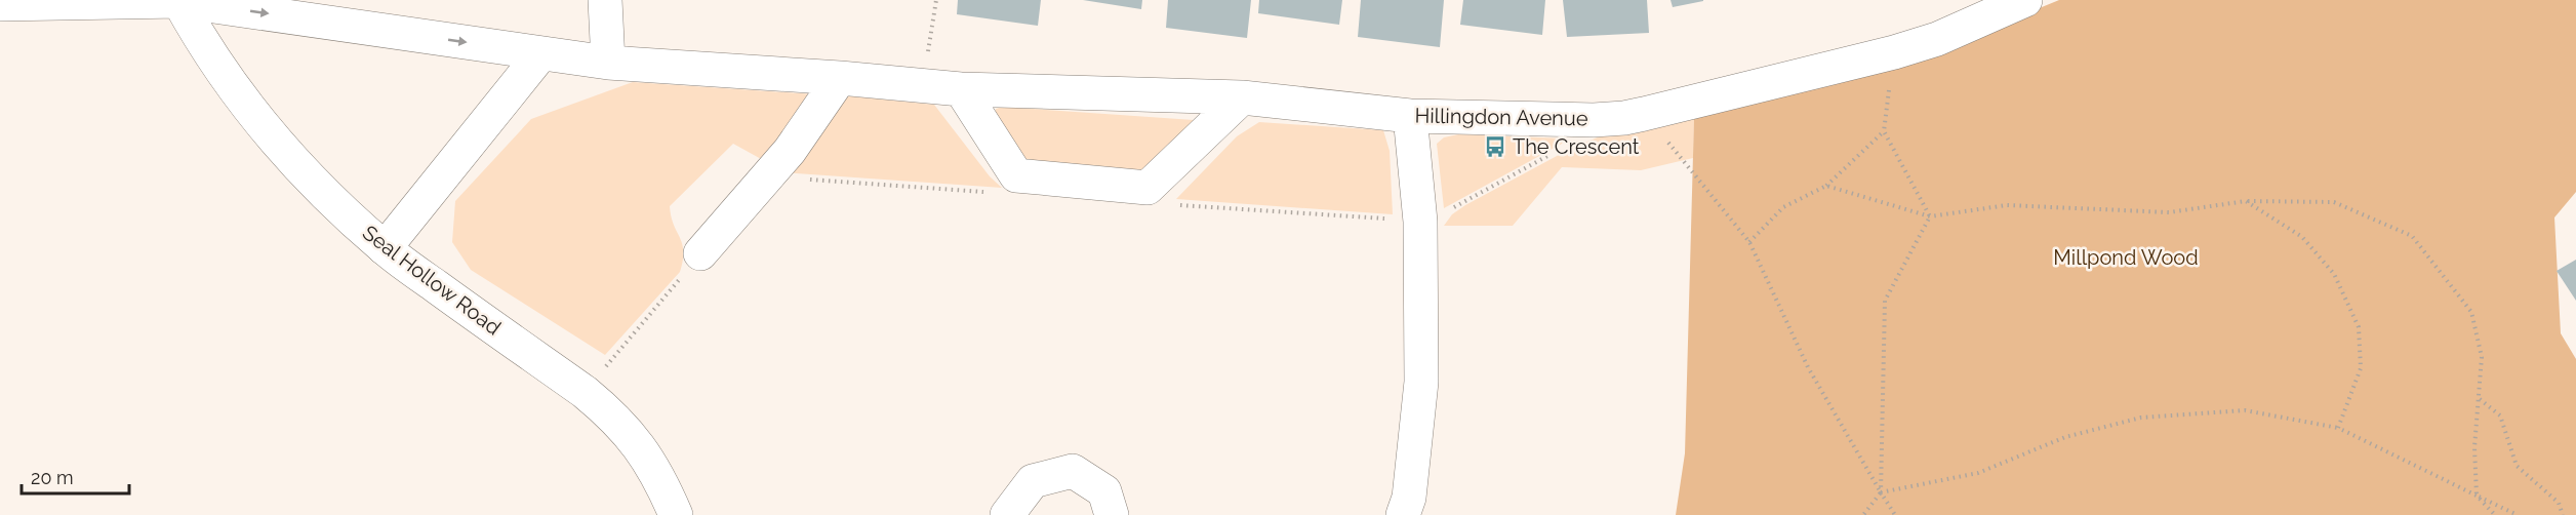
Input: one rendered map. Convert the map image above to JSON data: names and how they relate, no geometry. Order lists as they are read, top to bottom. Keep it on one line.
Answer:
{"streets":{"street":["Hillingdon Avenue","Seal Hollow Road"]},"crossings":[["Hillingdon Avenue","Seal Hollow Road"]],"parks":["Millpond Wood"],"places":{"bus stop":["The Crescent"]},"scale_bar":"20 m"}
